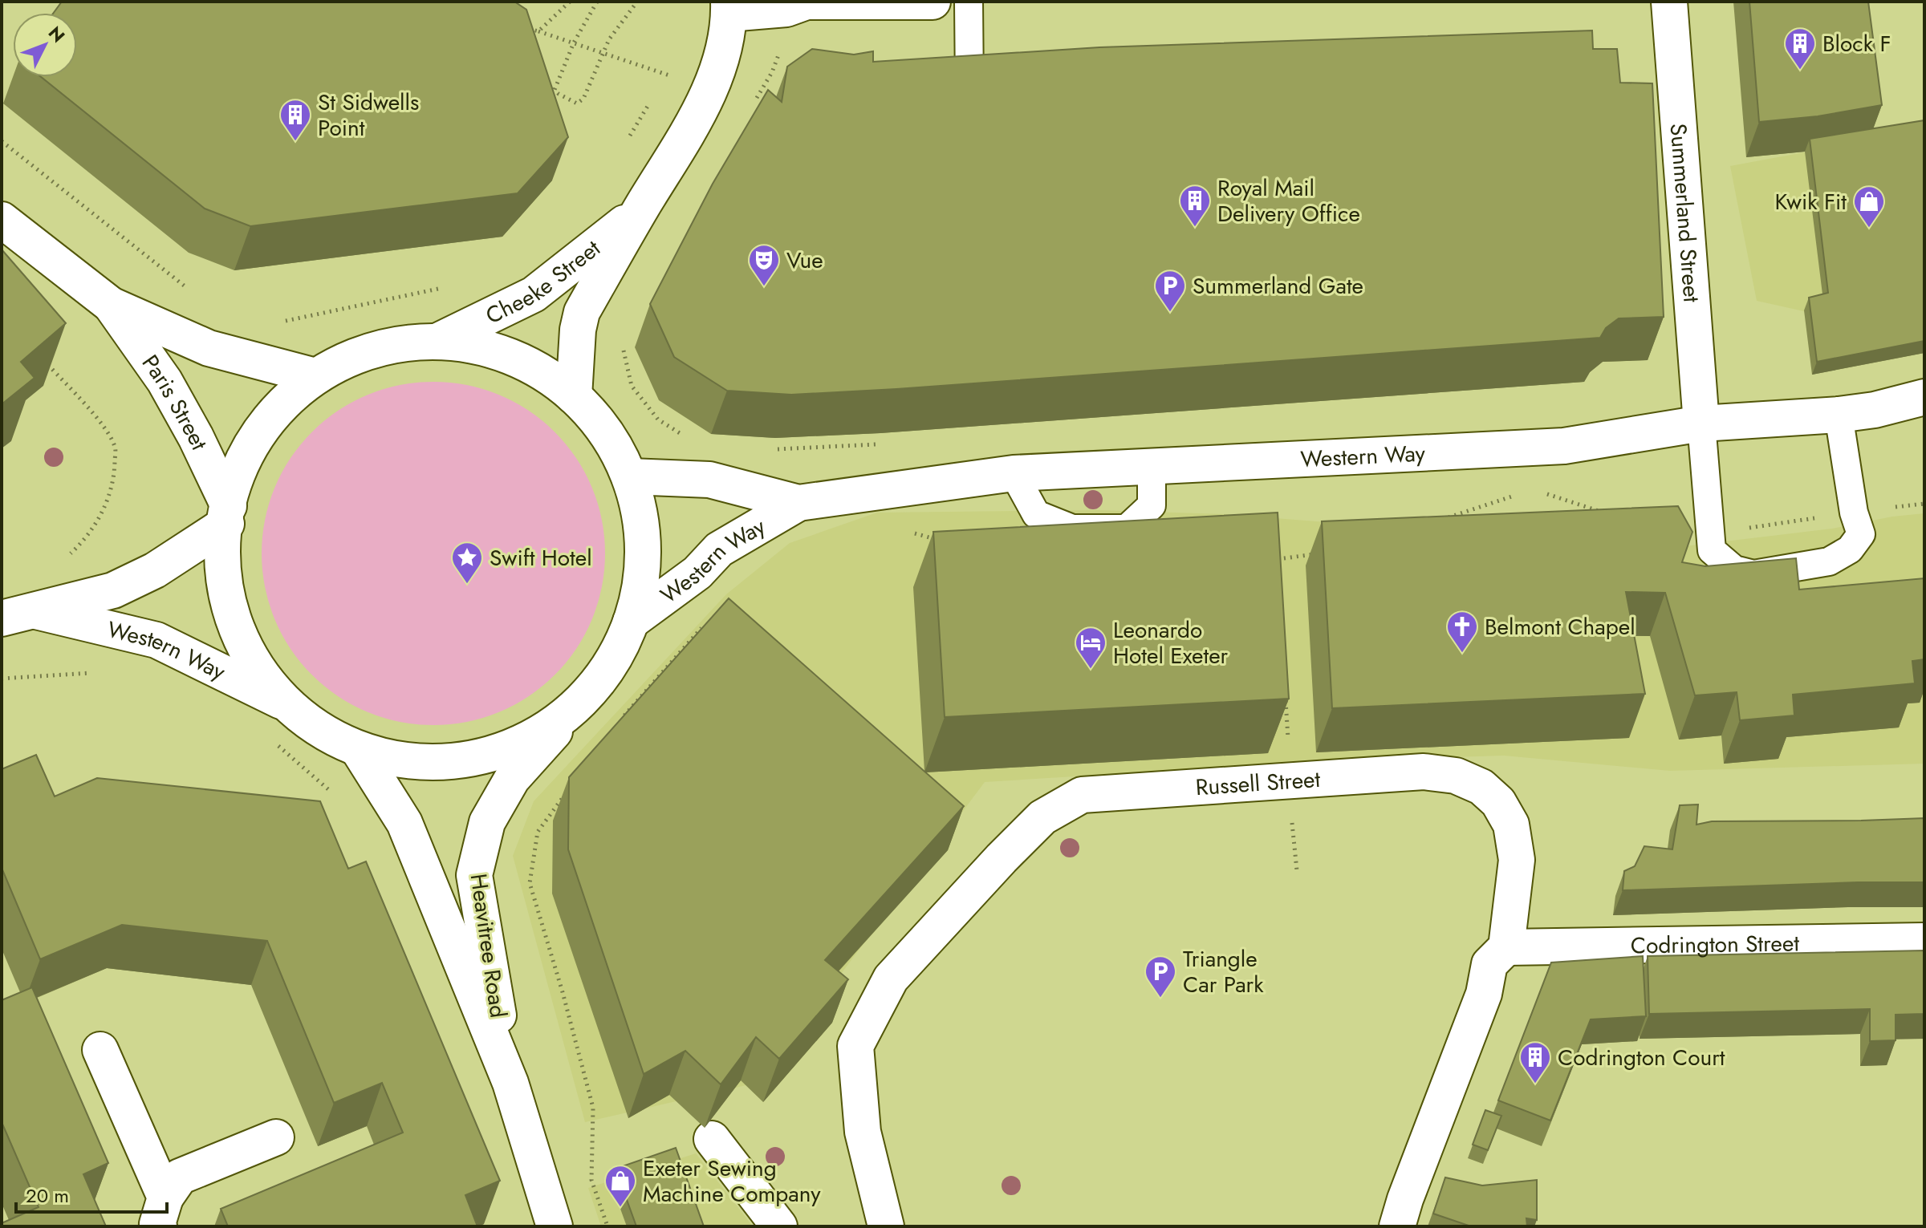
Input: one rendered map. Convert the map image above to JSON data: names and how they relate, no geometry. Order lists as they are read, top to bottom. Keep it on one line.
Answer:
{"streets":{"main road":["Summerland Street","Cheeke Street","Paris Street","Western Way","Russell Street","Codrington Street","Heavitree Road"]},"crossings":[["Summerland Street","Western Way"],["Cheeke Street","Heavitree Road"],["Paris Street","Western Way"],["Western Way","Heavitree Road"],["Russell Street","Codrington Street"]],"places":{"building":["Block F","St Sidwells Point","Royal Mail Delivery Office","Codrington Court"],"shop":["Kwik Fit","Exeter Sewing Machine Company"],"theatre":["Vue"],"parking":["Summerland Gate","Triangle Car Park"],"place":["Swift Hotel"],"church":["Belmont Chapel"],"hotel":["Leonardo Hotel Exeter"]},"scale_bar":"20 m","north":"top right"}
